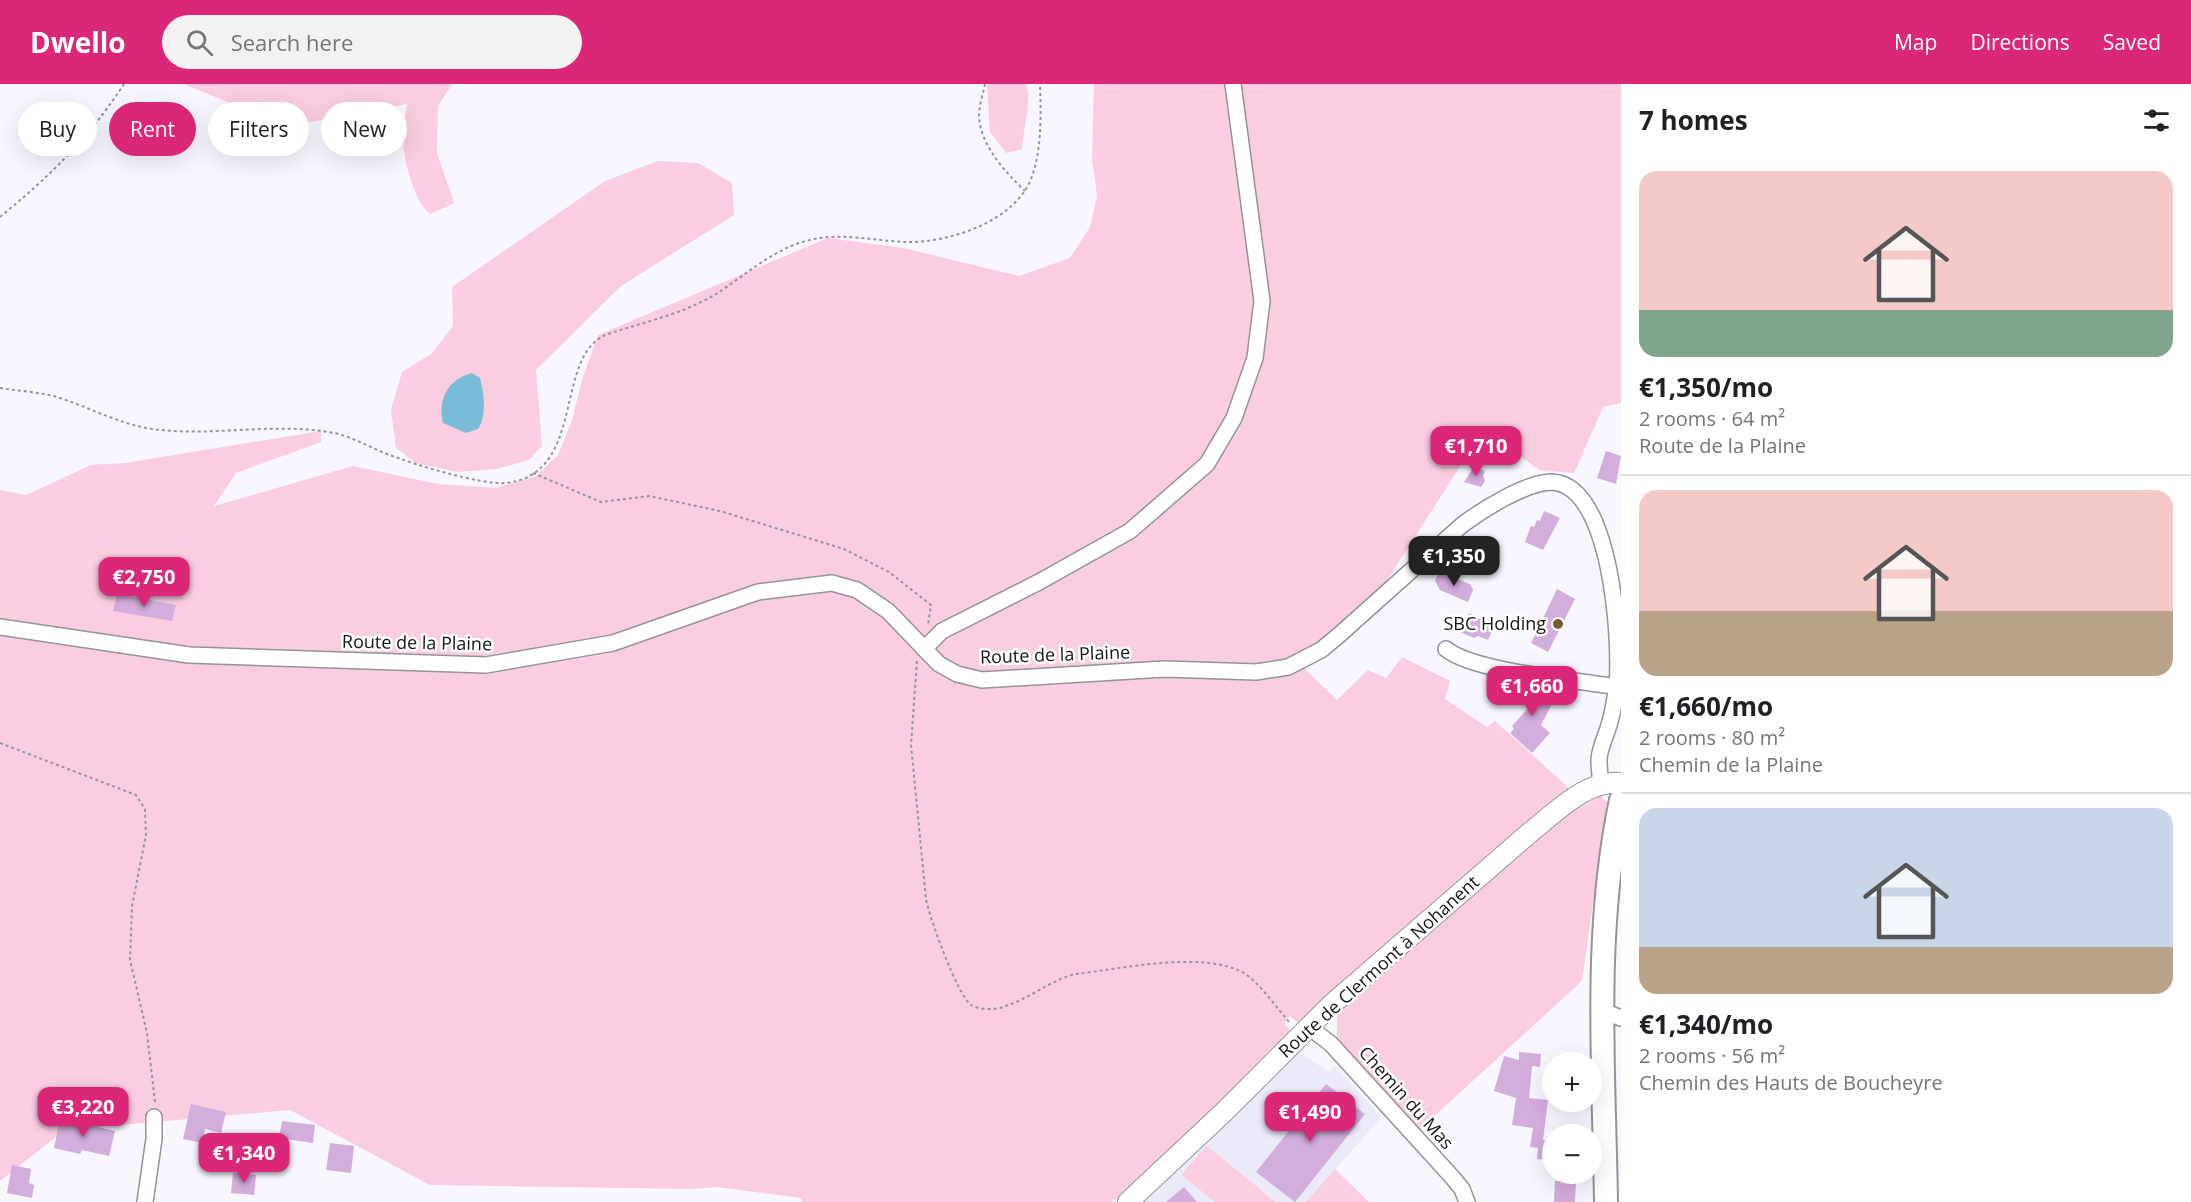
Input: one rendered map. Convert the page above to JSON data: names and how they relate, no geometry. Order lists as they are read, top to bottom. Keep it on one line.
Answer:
{"streets":{"street":["Route de la Plaine","Route de Clermont à Nohanent","Chemin du Mas"]},"crossings":[["Route de la Plaine","Route de Clermont à Nohanent"],["Route de Clermont à Nohanent","Chemin du Mas"]],"places":["SBC Holding"],"page":{"header":"Dwello","search":"Search here","nav":["Map","Directions","Saved"],"heading":"7 homes","chip":["Buy","Rent","Filters","New"],"list":[{"name":"€1,350/mo","note":"2 rooms · 64 m² · Route de la Plaine"},{"name":"€1,660/mo","note":"2 rooms · 80 m² · Chemin de la Plaine"},{"name":"€1,340/mo","note":"2 rooms · 56 m² · Chemin des Hauts de Boucheyre"}],"price":["€1,710","€1,350","€2,750","€1,660","€3,220","€1,490","€1,340"],"map_buttons":["+","−"]}}
